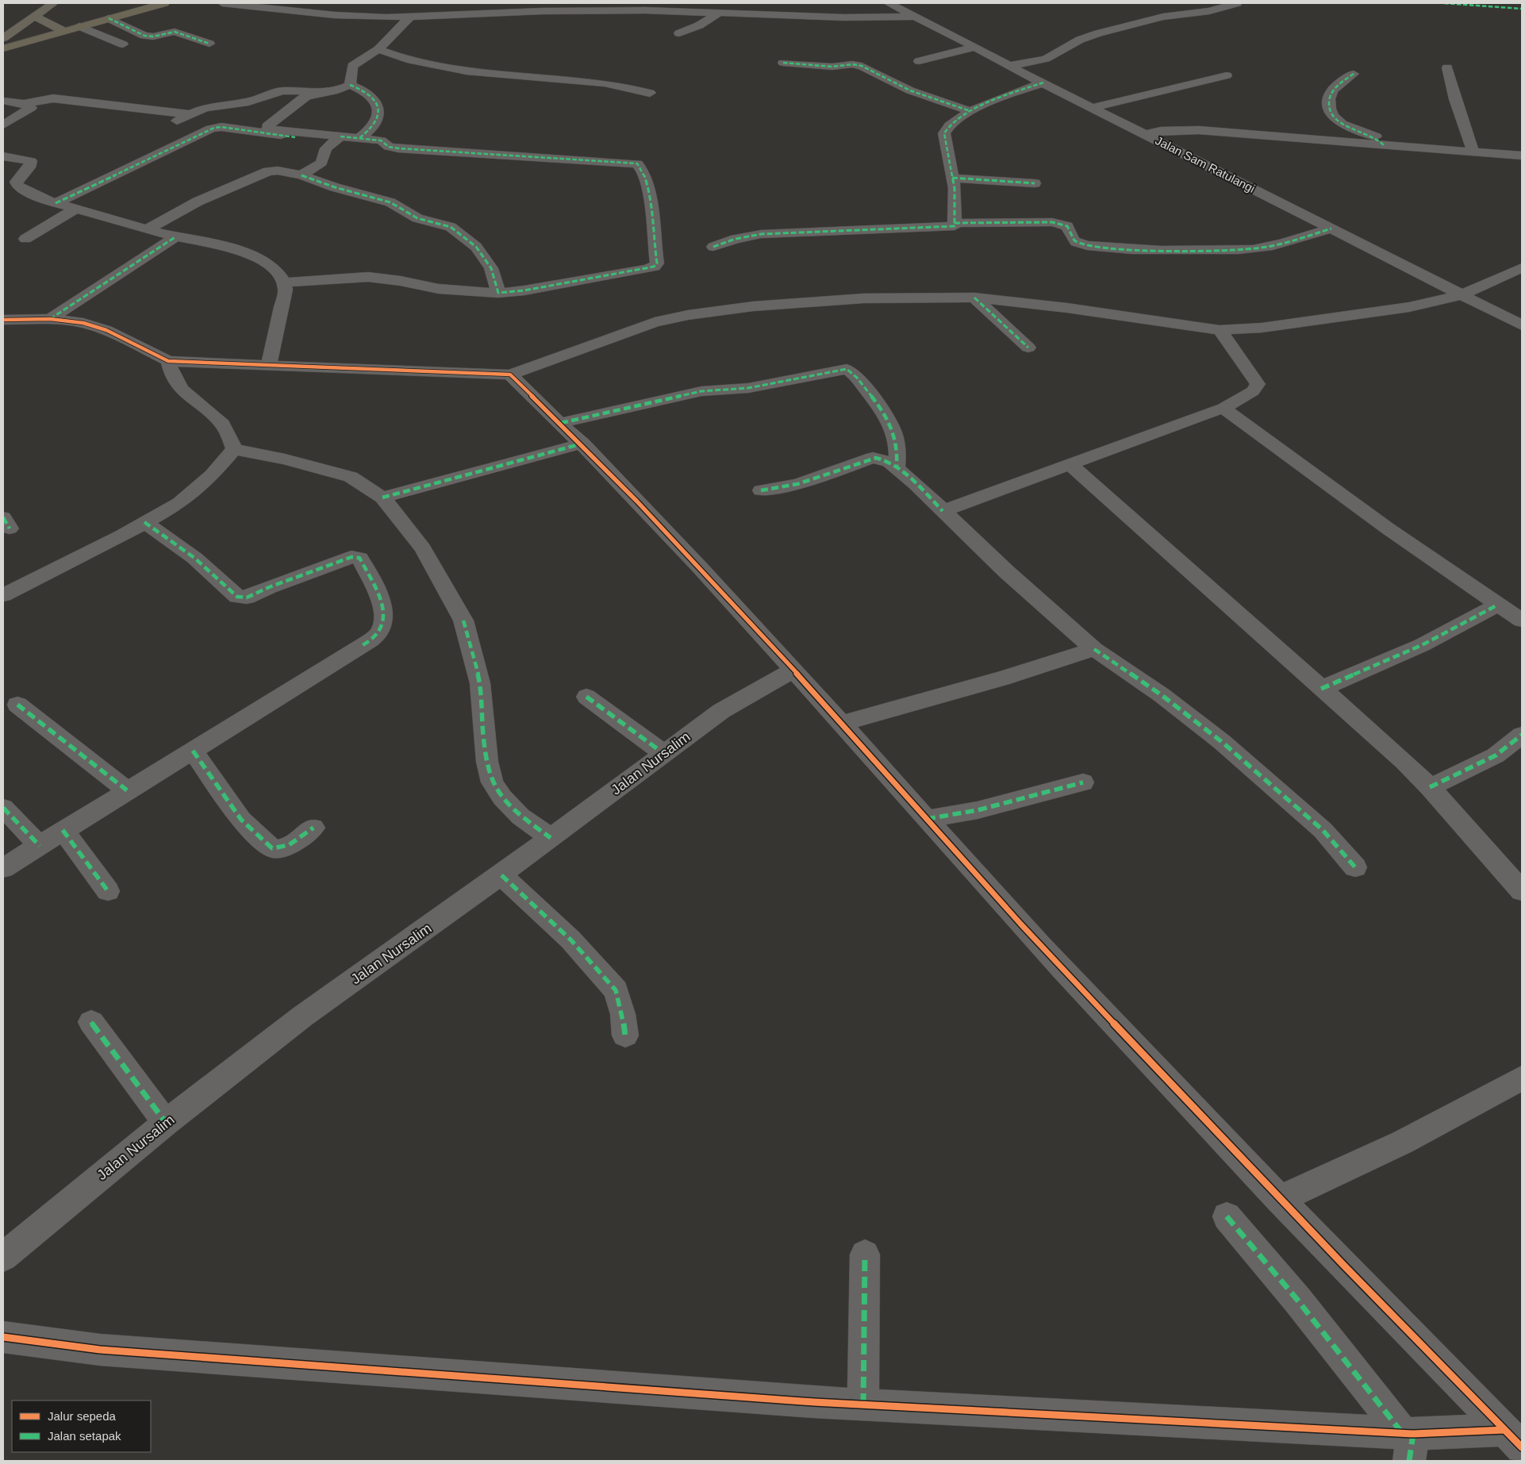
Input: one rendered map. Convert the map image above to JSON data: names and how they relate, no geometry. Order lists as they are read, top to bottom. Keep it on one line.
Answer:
{"streets":{"street":["Jalan Sam Ratulangi","Jalan Nursalim"]},"legend":["Jalur sepeda","Jalan setapak"]}
